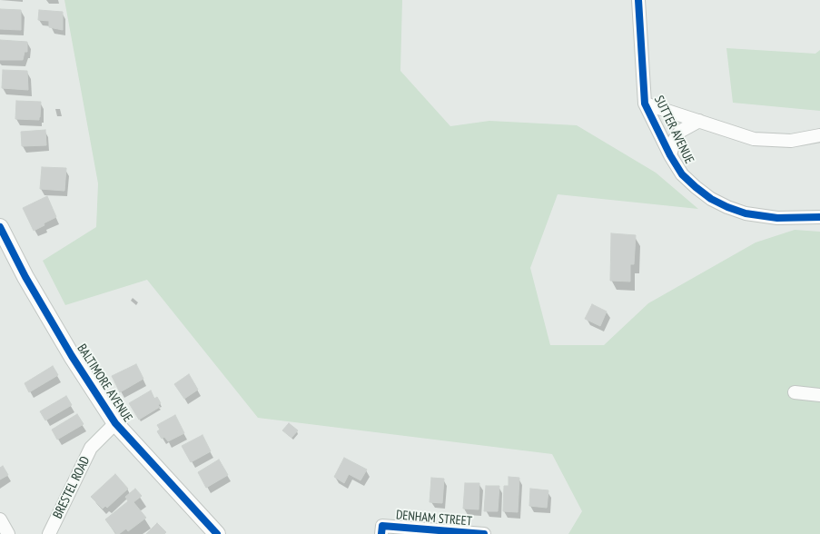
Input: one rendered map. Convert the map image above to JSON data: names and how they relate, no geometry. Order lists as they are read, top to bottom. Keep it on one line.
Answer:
{"streets":{"street":["SUTTER AVENUE","BALTIMORE AVENUE","BRESTEL ROAD","DENHAM STREET"]},"crossings":[["BALTIMORE AVENUE","BRESTEL ROAD"]]}
